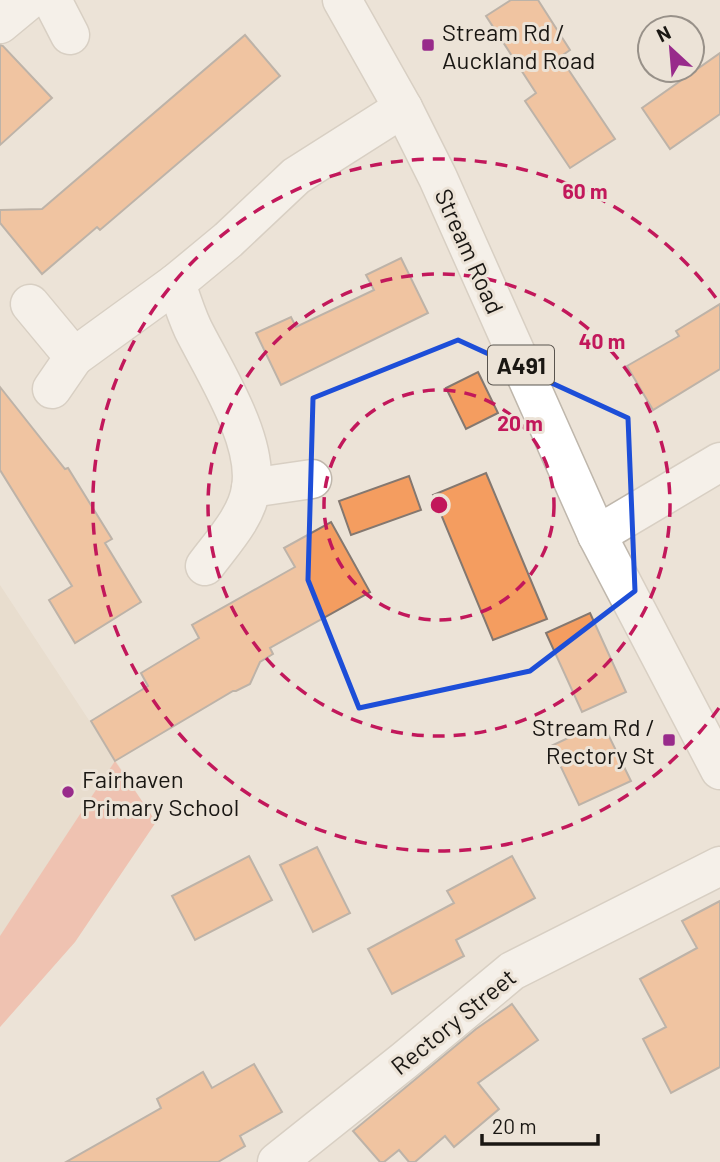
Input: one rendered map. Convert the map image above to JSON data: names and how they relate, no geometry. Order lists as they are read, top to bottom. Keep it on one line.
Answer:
{"streets":{"main road":["Stream Road","A491","Rectory Street"]},"places":{"transit":["Stream Rd / Auckland Road","Stream Rd / Rectory St"],"other":["Fairhaven Primary School"]},"scale_bar":"20 m","north":"top left","rings":["60 m","40 m","20 m"]}
